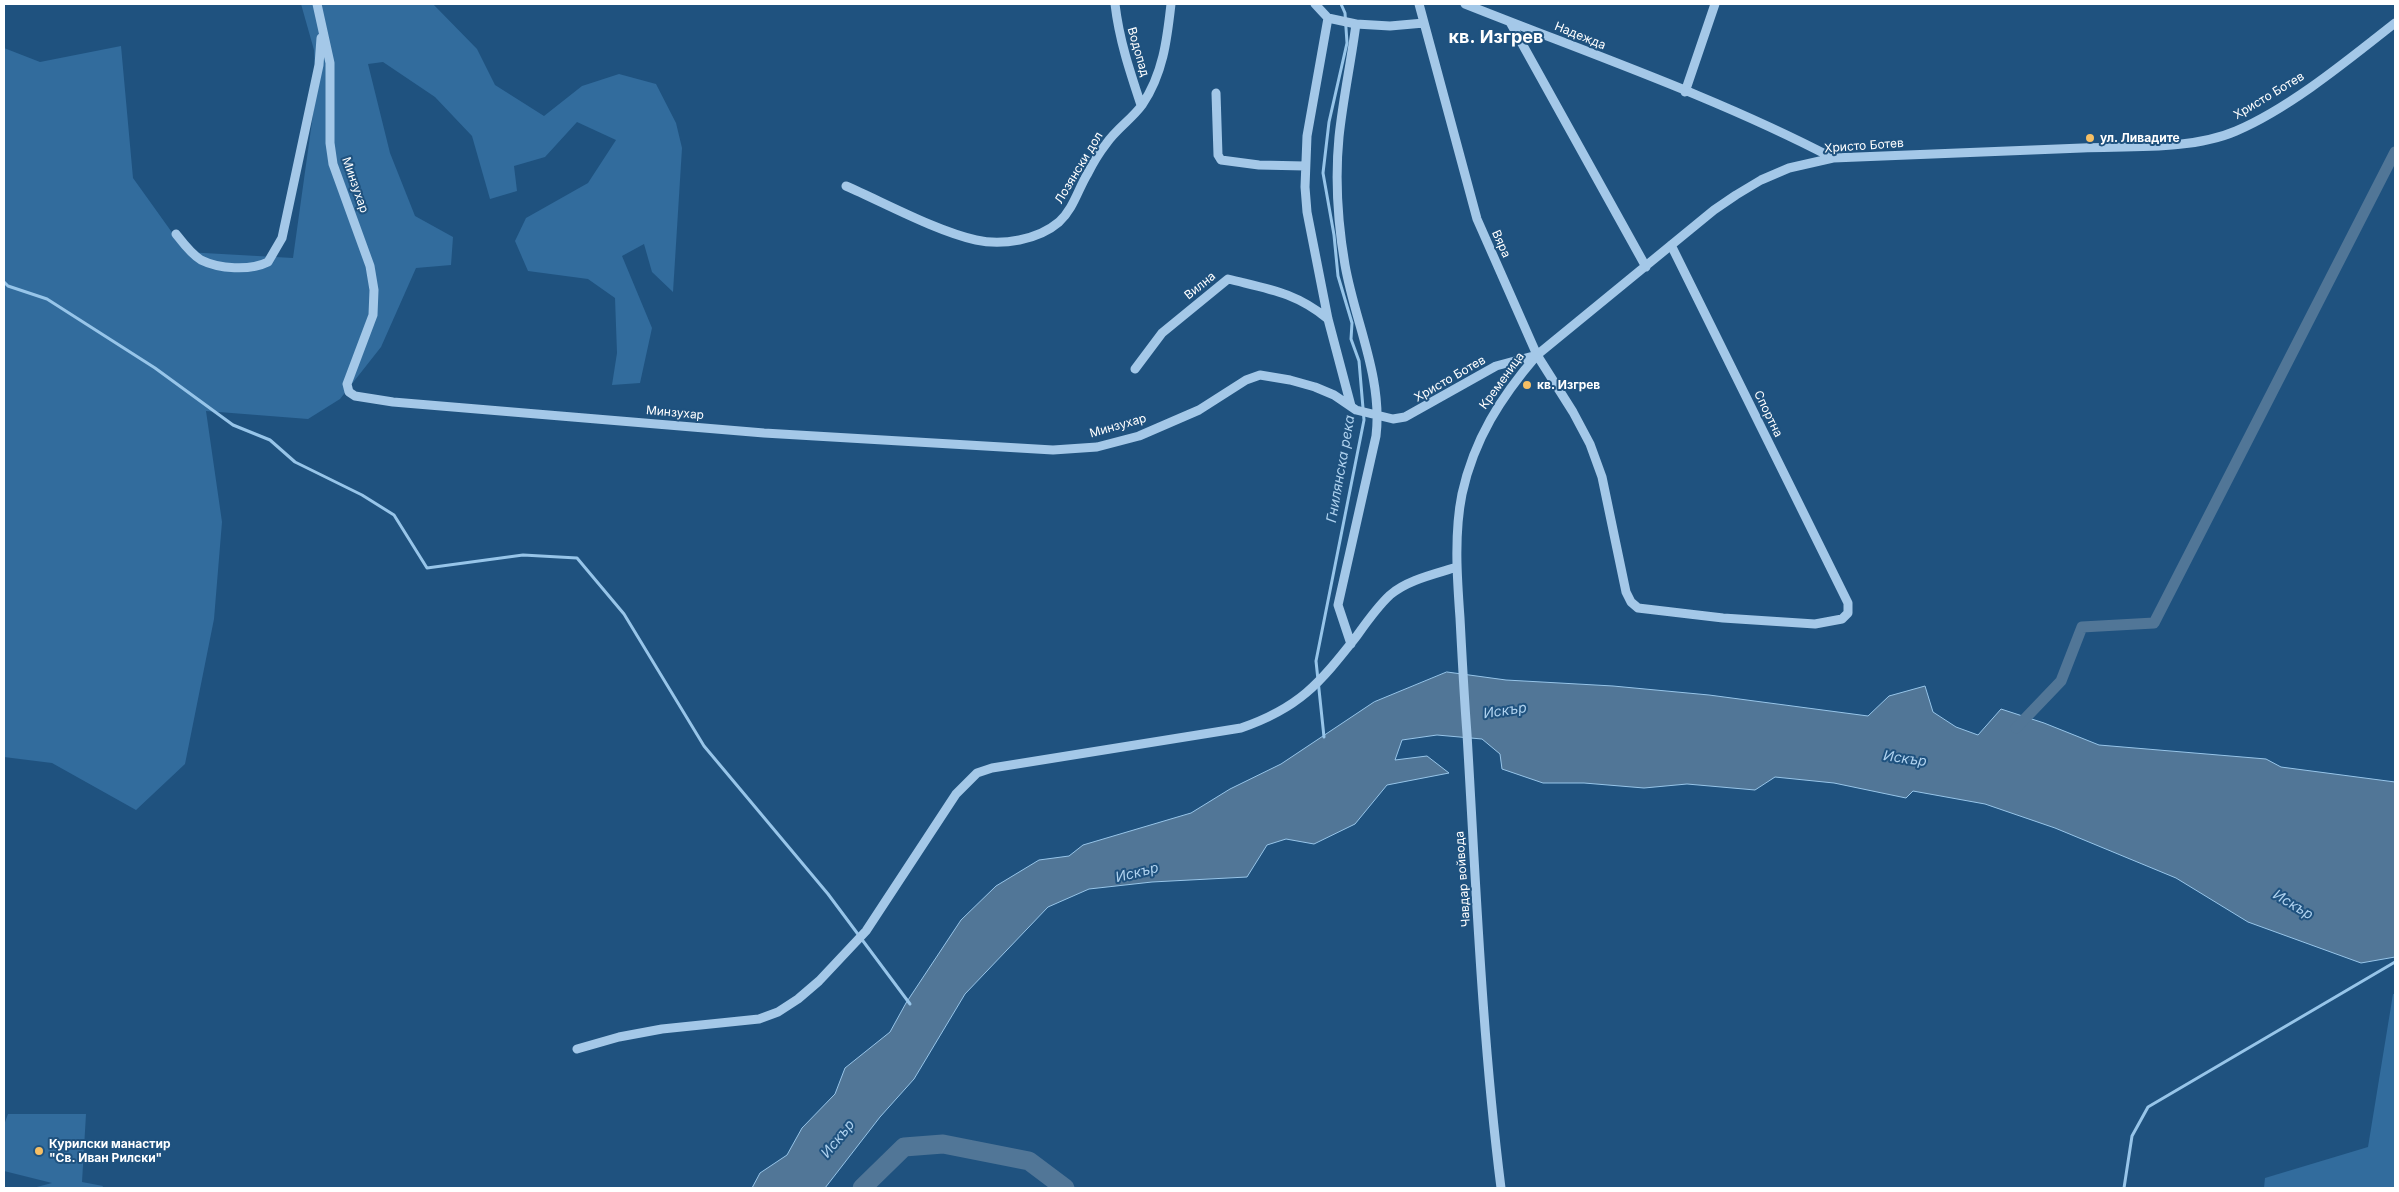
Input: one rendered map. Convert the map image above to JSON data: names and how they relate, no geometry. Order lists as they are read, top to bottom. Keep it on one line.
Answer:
{"streets":{"street":["Надежда","Водопад","Христо Ботев","Лозянски дол","Минзухар","Вяра","Вилна","Кременица","Спортна","Чавдар войвода"]},"crossings":[["Надежда","Христо Ботев"],["Водопад","Лозянски дол"],["Христо Ботев","Минзухар"],["Христо Ботев","Вяра"],["Христо Ботев","Кременица"],["Христо Ботев","Спортна"],["Вяра","Кременица"],["Вяра","Спортна"],["Кременица","Чавдар войвода"]],"districts":["кв. Изгрев"],"water":["Гнилянска река","Искър"],"places":["ул. Ливадите","кв. Изгрев","Курилски манастир \"Св. Иван Рилски\""]}
